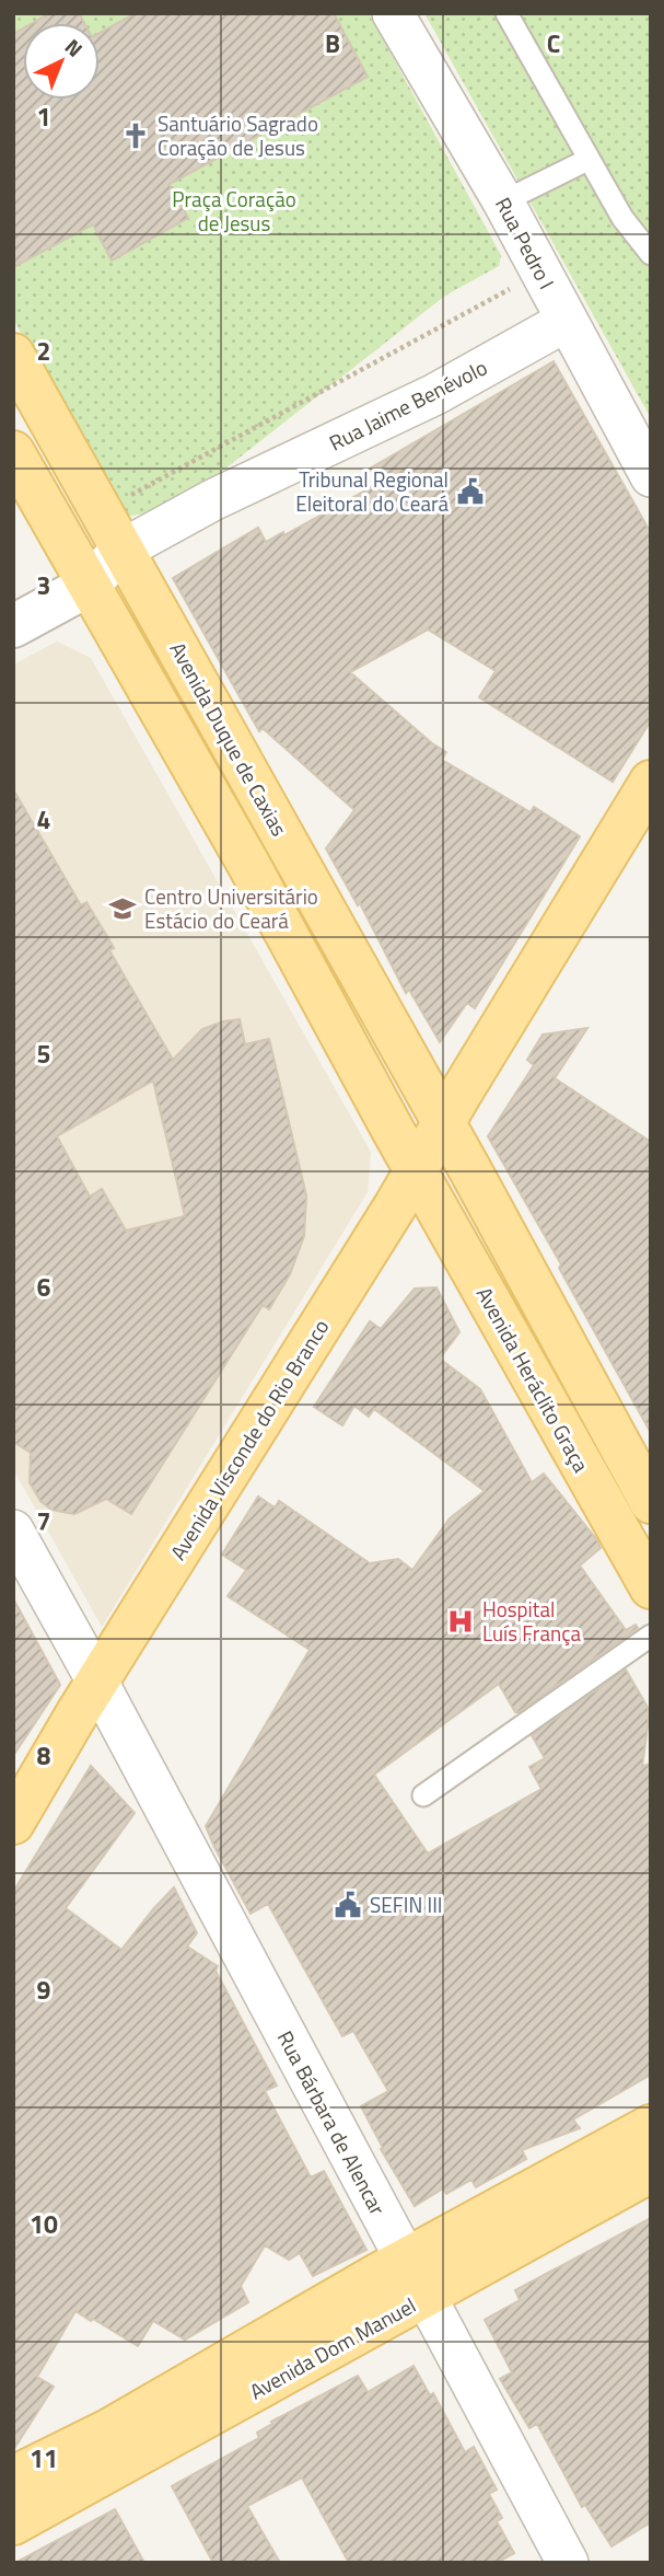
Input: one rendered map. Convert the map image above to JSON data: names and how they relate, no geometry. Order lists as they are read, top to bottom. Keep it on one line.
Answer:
{"streets":{"main road":["Avenida Duque de Caxias","Avenida Heráclito Graça","Avenida Visconde do Rio Branco","Avenida Dom Manuel"],"street":["Rua Pedro I","Rua Jaime Benévolo","Rua Bárbara de Alencar"]},"crossings":[["Rua Pedro I","Rua Jaime Benévolo"],["Rua Jaime Benévolo","Avenida Duque de Caxias"],["Avenida Duque de Caxias","Avenida Heráclito Graça"],["Avenida Duque de Caxias","Avenida Visconde do Rio Branco"],["Avenida Heráclito Graça","Avenida Visconde do Rio Branco"],["Avenida Visconde do Rio Branco","Rua Bárbara de Alencar"],["Rua Bárbara de Alencar","Avenida Dom Manuel"]],"parks":["Praça Coração de Jesus"],"places":{"church":["Santuário Sagrado Coração de Jesus"],"public building":["Tribunal Regional Eleitoral do Ceará","SEFIN III"],"school or university":["Centro Universitário Estácio do Ceará"],"hospital":["Hospital Luís França"]},"north":"top right","grid":{"columns":["B","C"],"rows":["1","2","3","4","5","6","7","8","9","10","11"]}}
